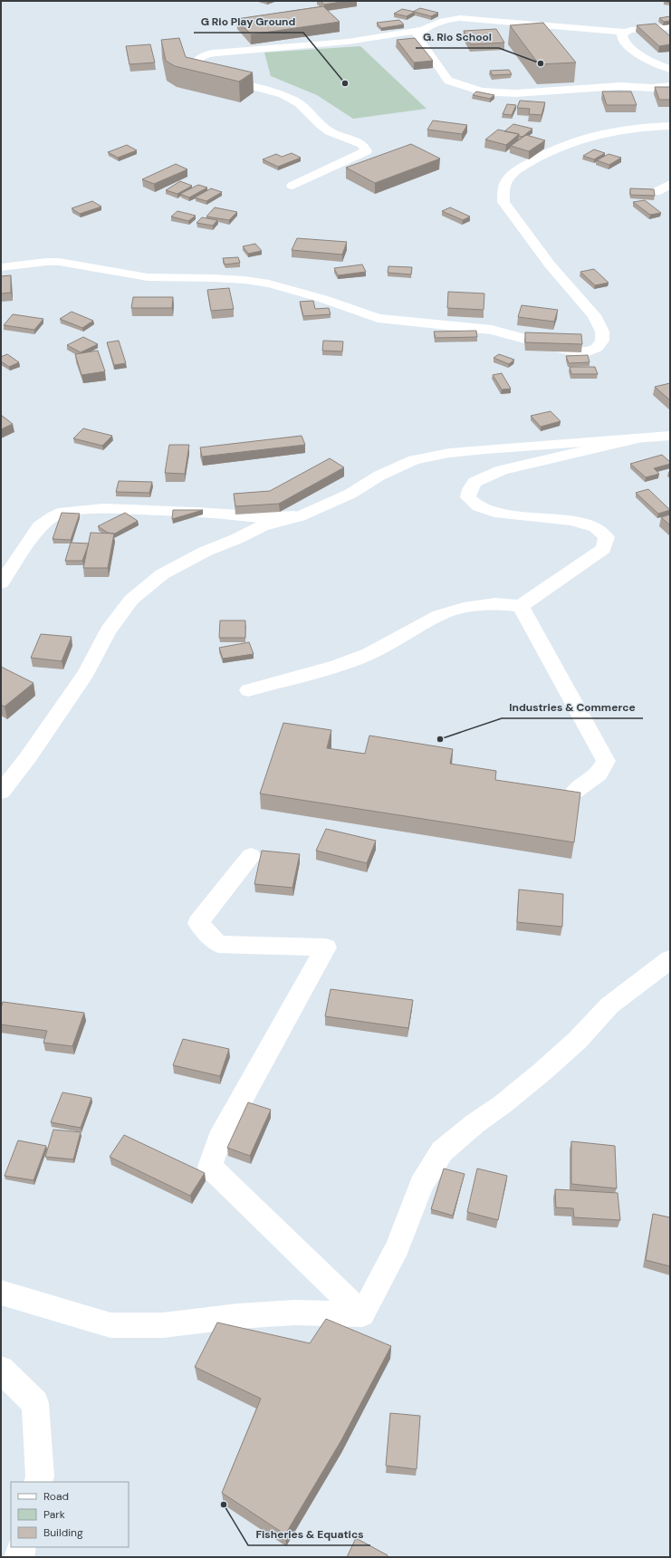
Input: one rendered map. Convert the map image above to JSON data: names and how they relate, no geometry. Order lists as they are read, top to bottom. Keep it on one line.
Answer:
{"places":["G. Rio School","G Rio Play Ground","Industries & Commerce","Fisheries & Equatics"],"legend":["Road","Park","Building"]}
